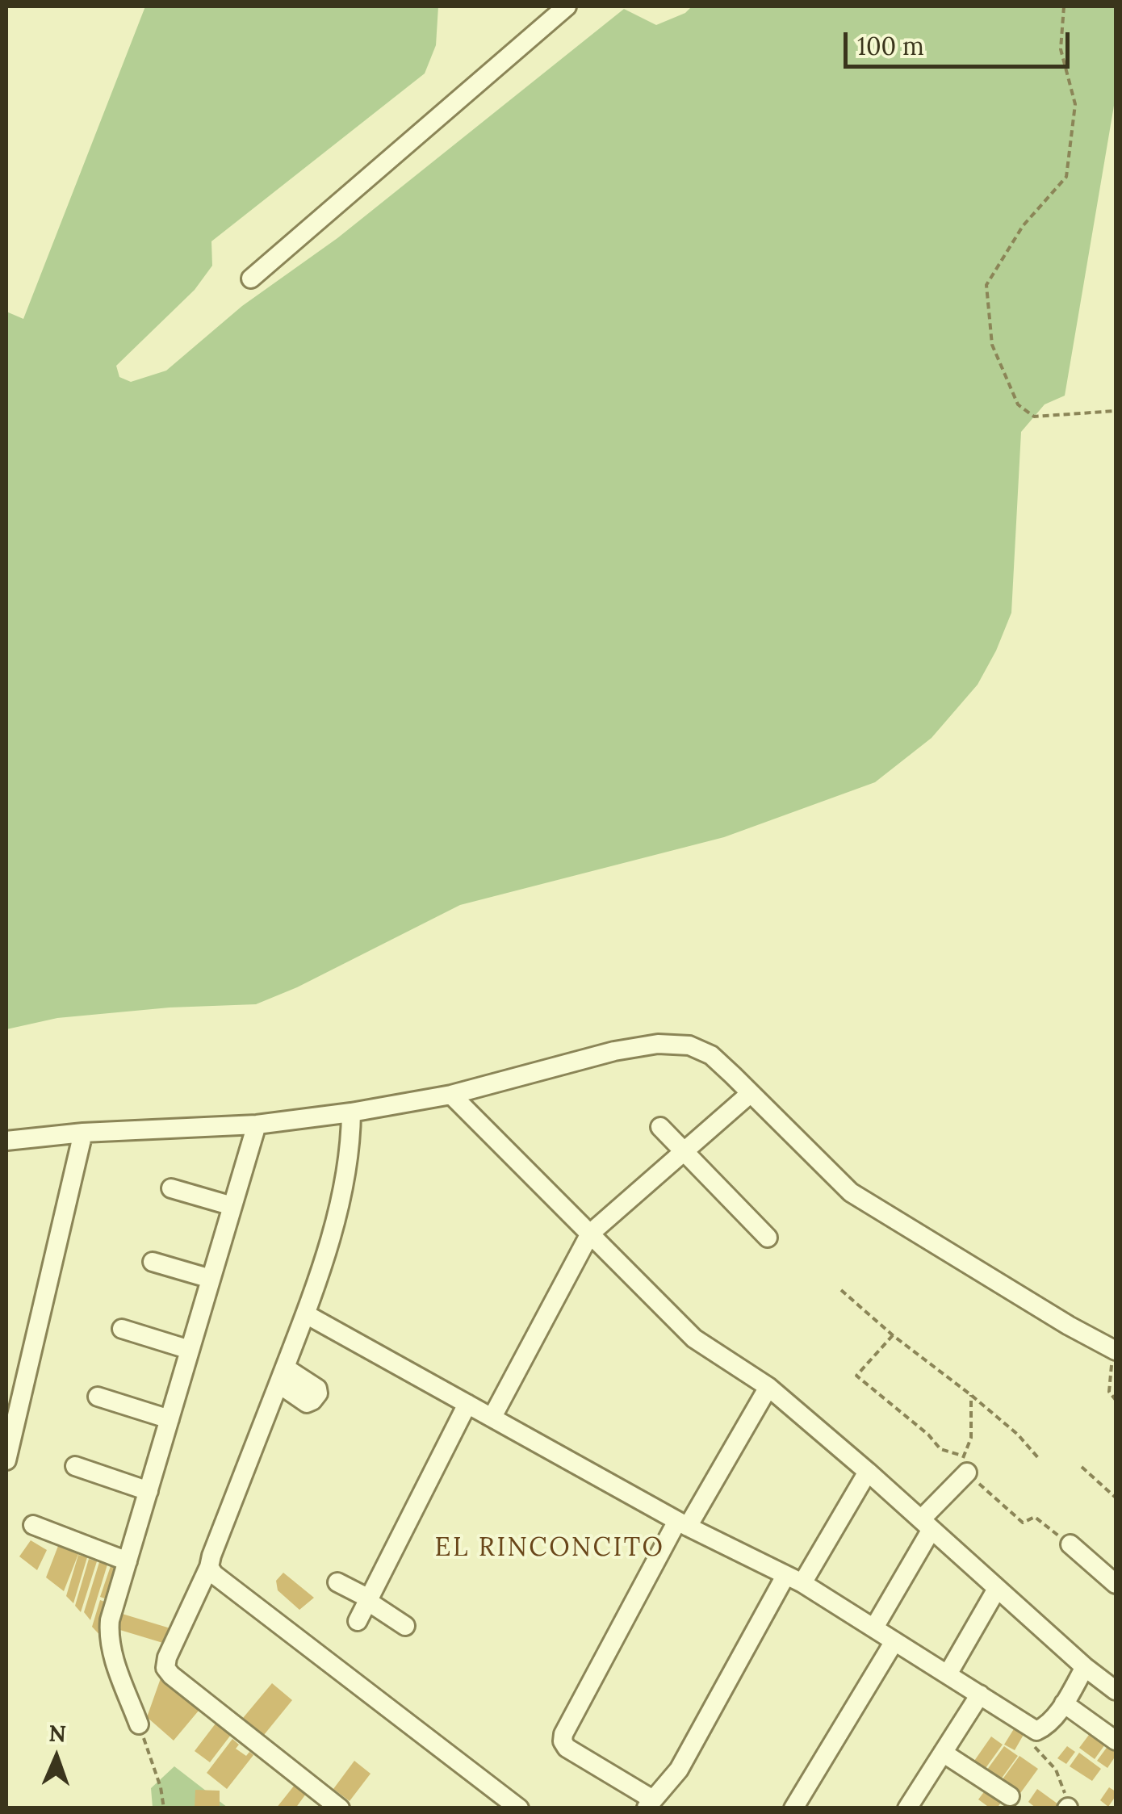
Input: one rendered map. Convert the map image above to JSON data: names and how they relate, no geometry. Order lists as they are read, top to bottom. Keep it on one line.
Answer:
{"districts":["EL RINCONCITO"],"scale_bar":"100 m","north":"top"}
